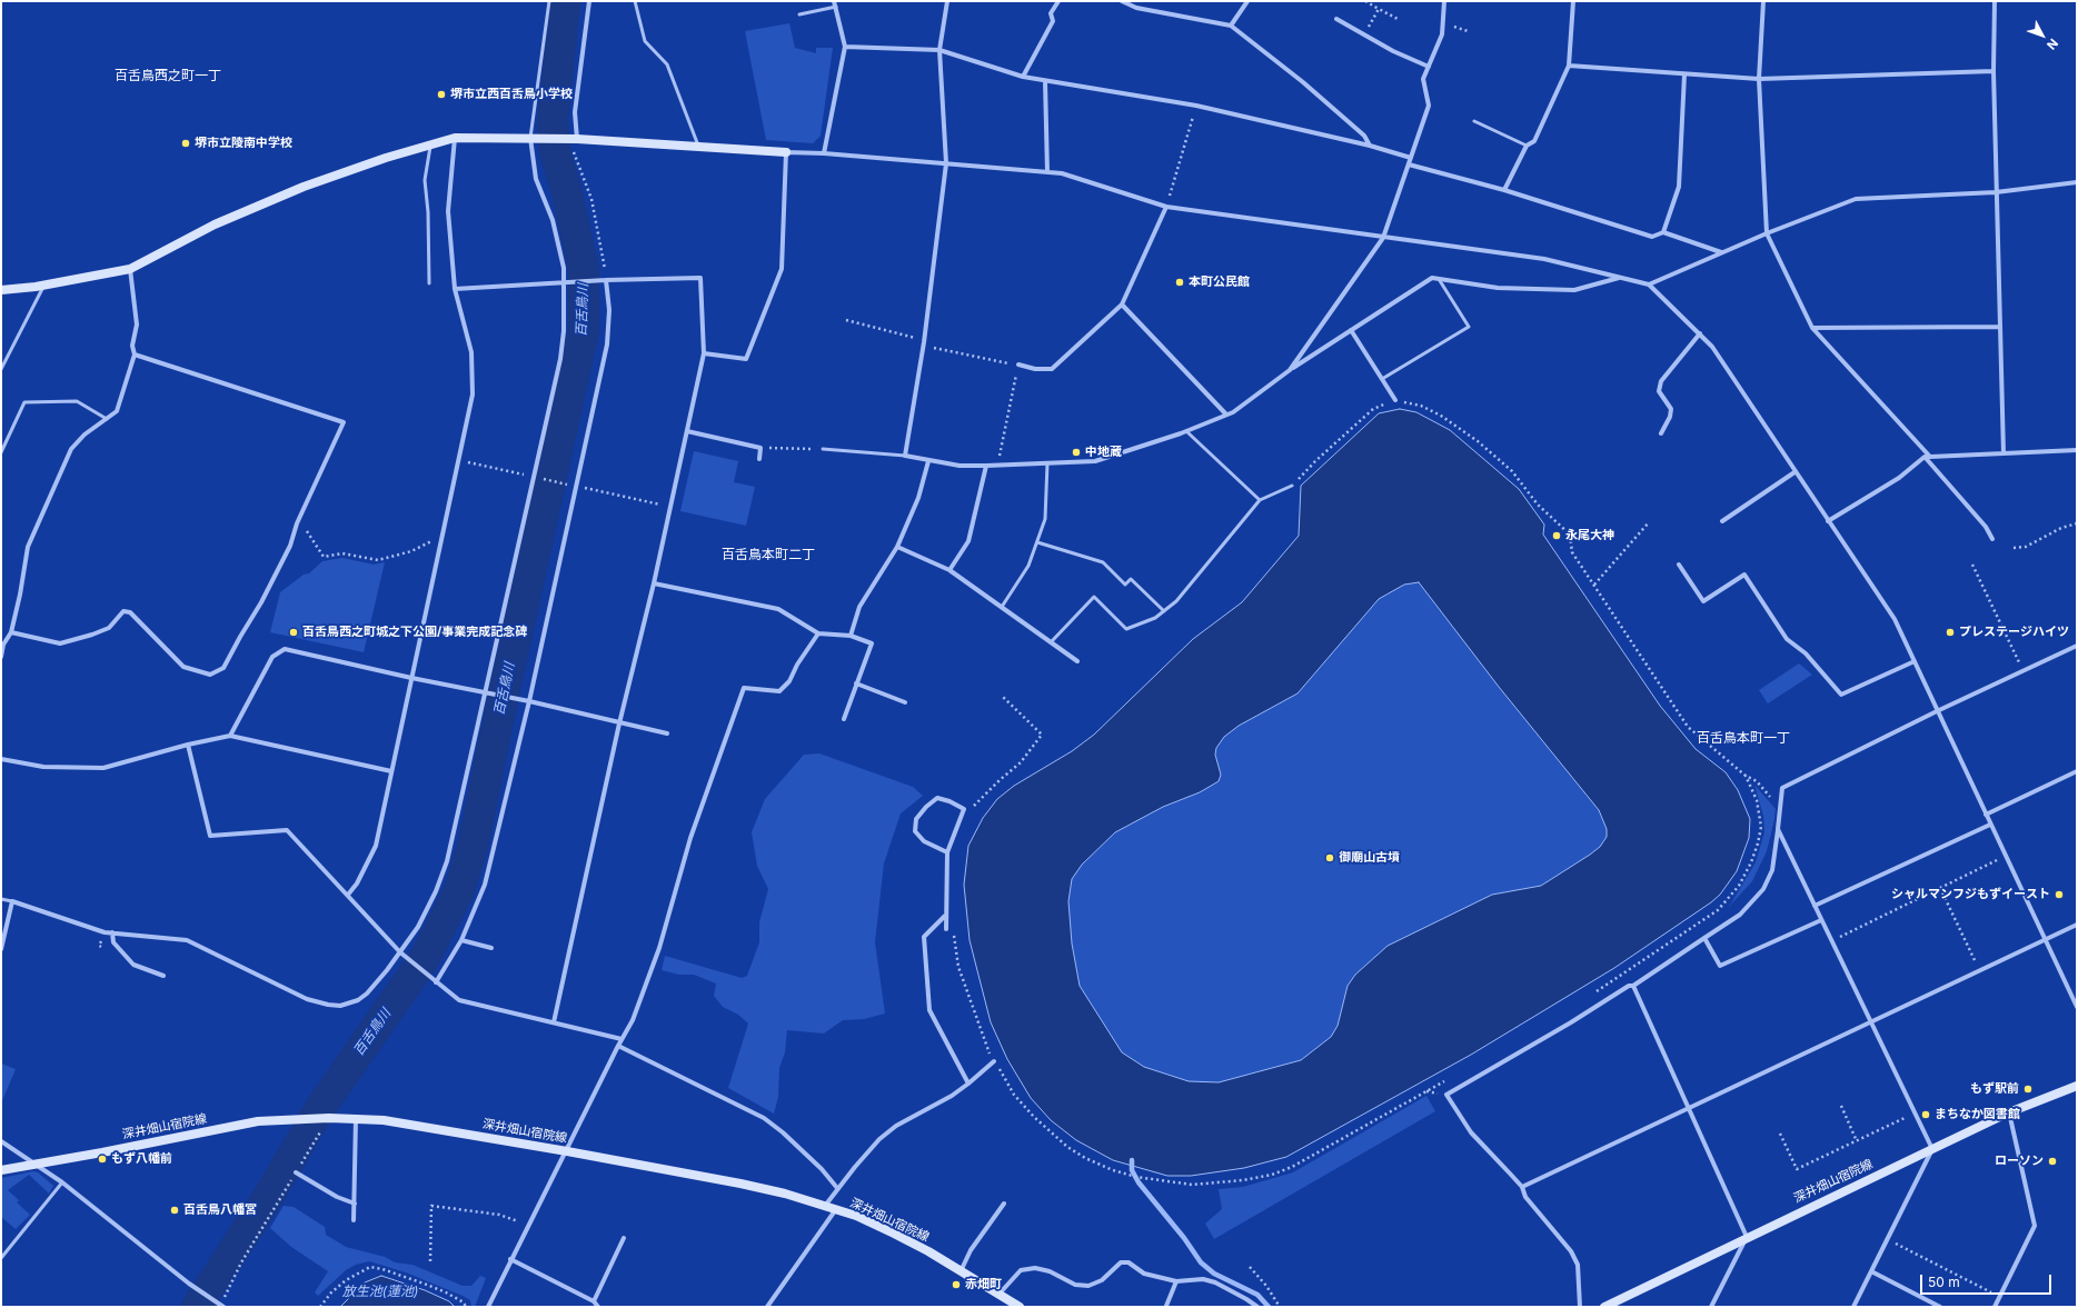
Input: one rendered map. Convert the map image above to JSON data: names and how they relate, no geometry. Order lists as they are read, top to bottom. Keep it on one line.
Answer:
{"streets":{"main road":["深井畑山宿院線"]},"districts":["百舌鳥西之町一丁","百舌鳥本町二丁","百舌鳥本町一丁"],"water":["百舌鳥川","放生池(蓮池)"],"places":["堺市立西百舌鳥小学校","堺市立陵南中学校","本町公民館","中地蔵","永尾大神","百舌鳥西之町城之下公園/事業完成記念碑","プレステージハイツ","御廟山古墳","シャルマンフジもずイースト","もず駅前","まちなか図書館","もず八幡前","ローソン","百舌鳥八幡宮","赤畑町"],"scale_bar":"50 m","north":"bottom right"}
